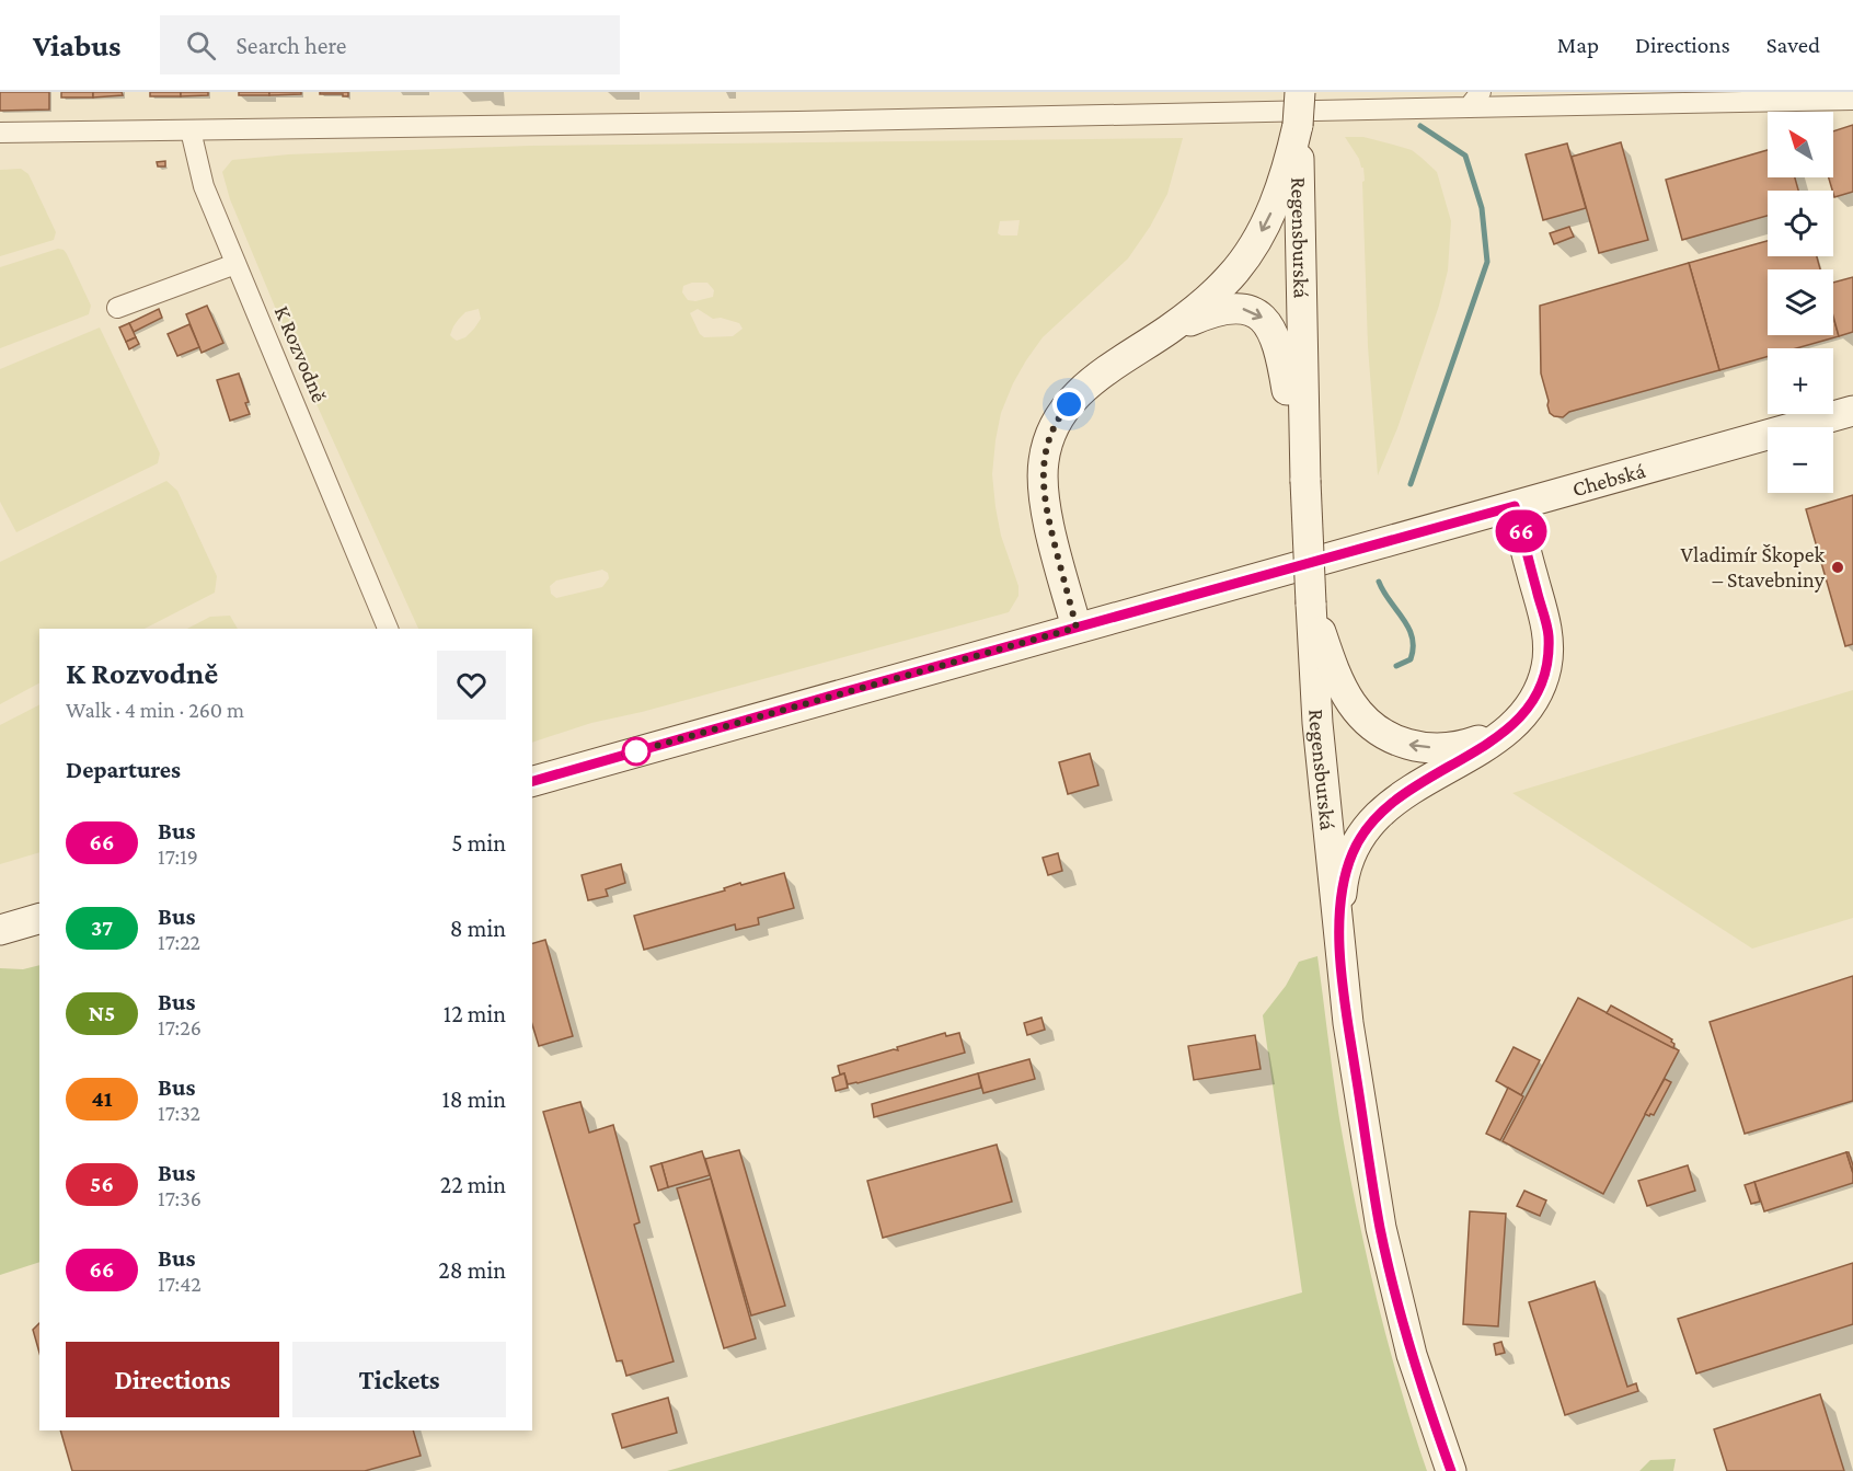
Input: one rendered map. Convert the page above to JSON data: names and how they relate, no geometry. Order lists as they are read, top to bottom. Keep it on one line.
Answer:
{"streets":{"main road":["Regensburská","Chebská"],"street":["K Rozvodně"]},"places":["Vladimír Škopek – Stavebniny"],"lines":["bus line 66"],"north":"top left","page":{"header":"Viabus","search":"Search here","nav":["Map","Directions","Saved"],"on_map":"66","map_buttons":["+","−"],"heading":[["K Rozvodně","Walk · 4 min · 260 m"],"Departures"],"list":[{"mark":"66","name":"Bus","note":"17:19","value":"5 min"},{"mark":"37","name":"Bus","note":"17:22","value":"8 min"},{"mark":"N5","name":"Bus","note":"17:26","value":"12 min"},{"mark":"41","name":"Bus","note":"17:32","value":"18 min"},{"mark":"56","name":"Bus","note":"17:36","value":"22 min"},{"mark":"66","name":"Bus","note":"17:42","value":"28 min"}],"buttons":["Directions","Tickets"]}}
